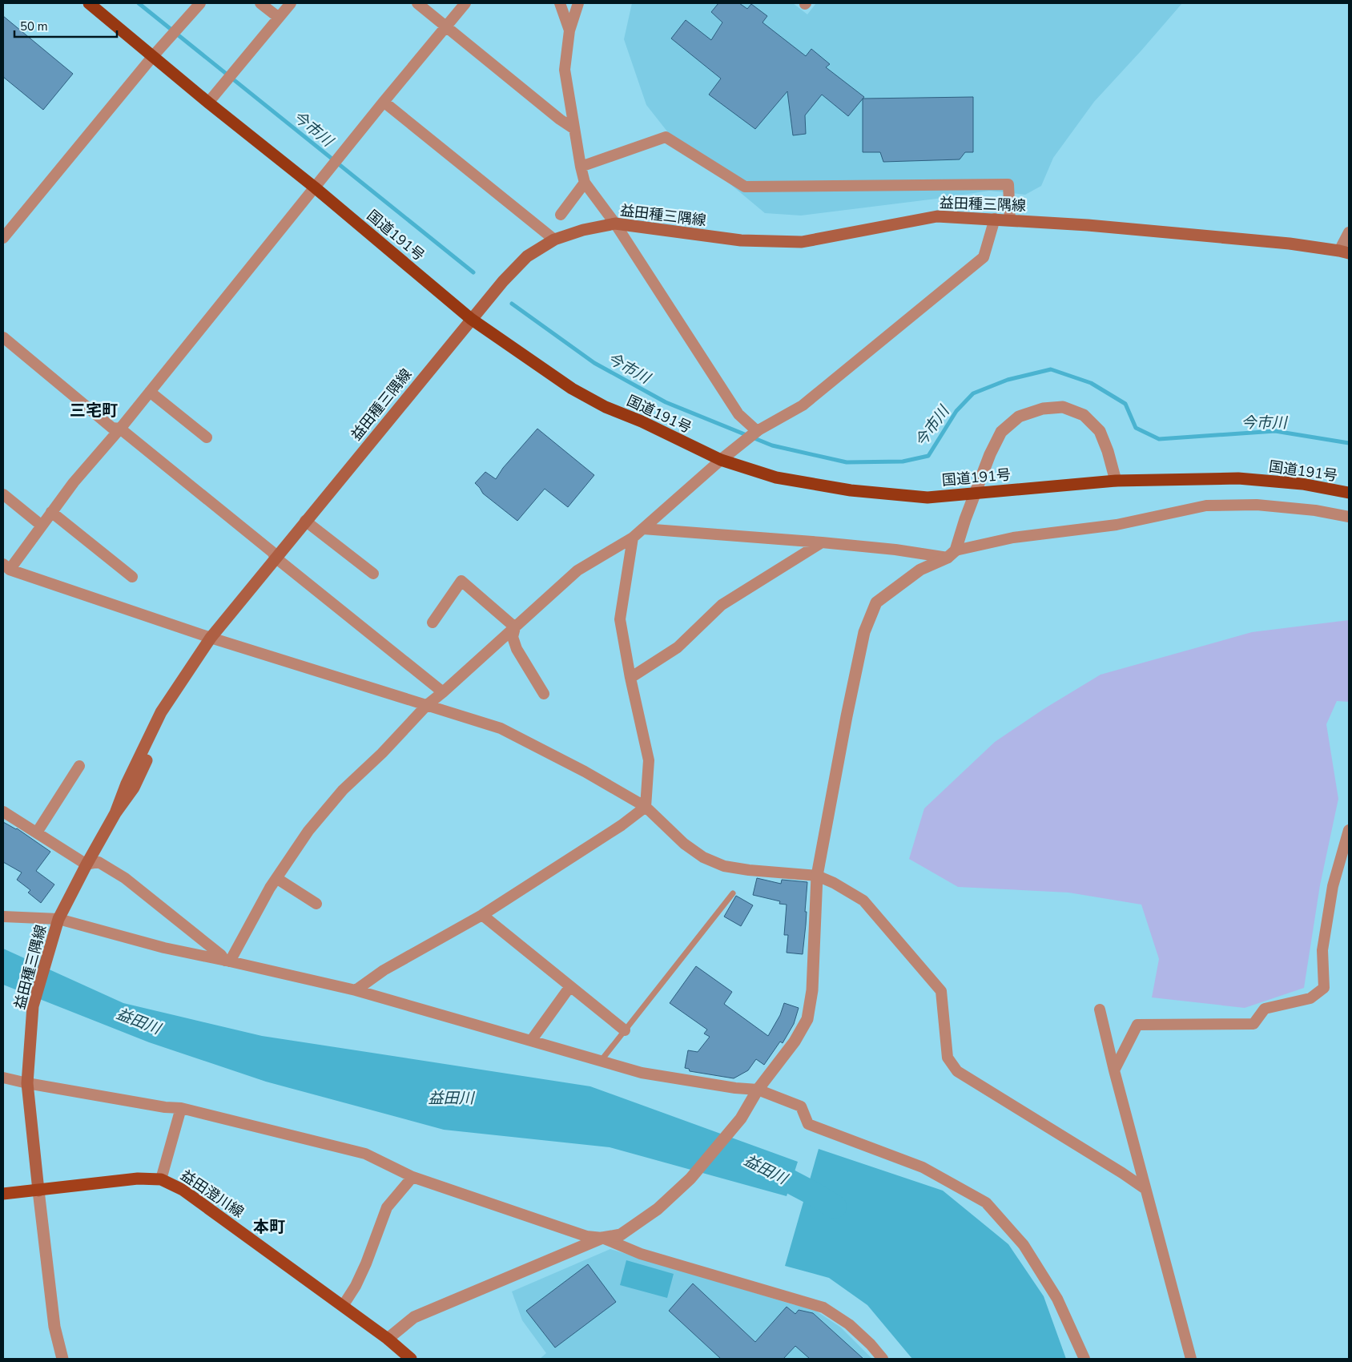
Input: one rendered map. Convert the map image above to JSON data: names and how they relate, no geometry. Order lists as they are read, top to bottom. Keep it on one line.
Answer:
{"streets":{"highway":["国道191号"],"main road":["益田種三隅線","益田澄川線"]},"crossings":[["益田種三隅線","国道191号"],["益田種三隅線","益田澄川線"]],"districts":["三宅町","本町"],"water":["今市川","益田川"],"scale_bar":"50 m"}
